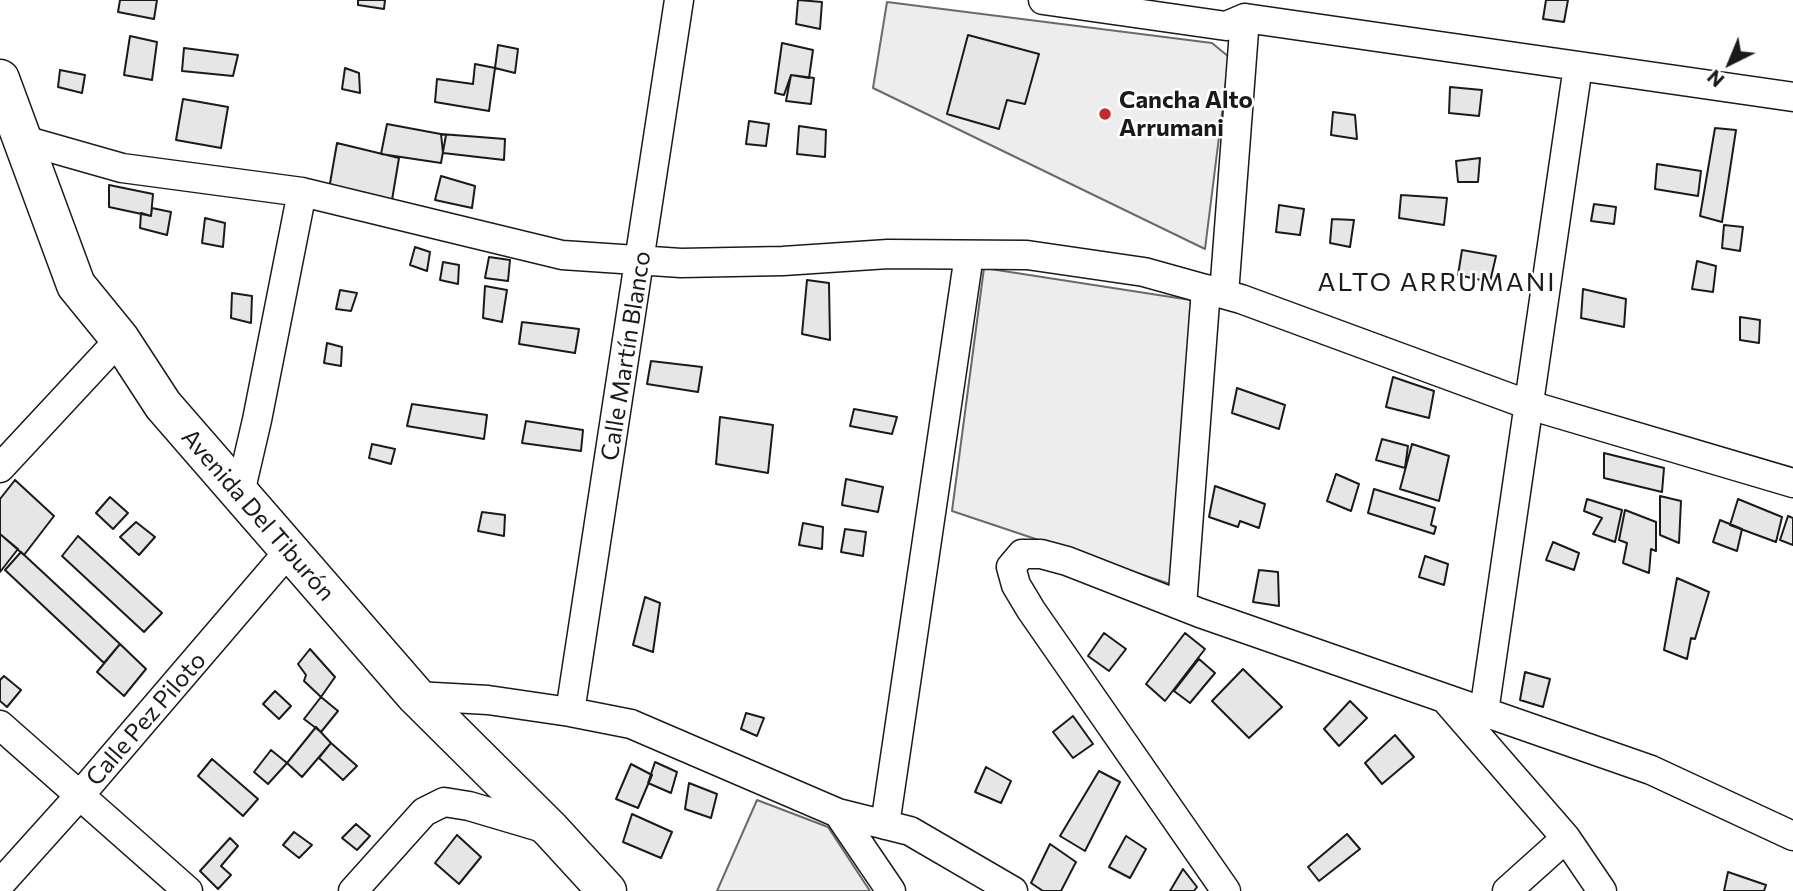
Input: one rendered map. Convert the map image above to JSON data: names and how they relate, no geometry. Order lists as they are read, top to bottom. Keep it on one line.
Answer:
{"streets":{"street":["Calle Martín Blanco","Avenida Del Tiburón","Calle Pez Piloto"]},"crossings":[["Avenida Del Tiburón","Calle Pez Piloto"]],"districts":["ALTO ARRUMANI"],"places":["Cancha Alto Arrumani"],"north":"bottom left"}
